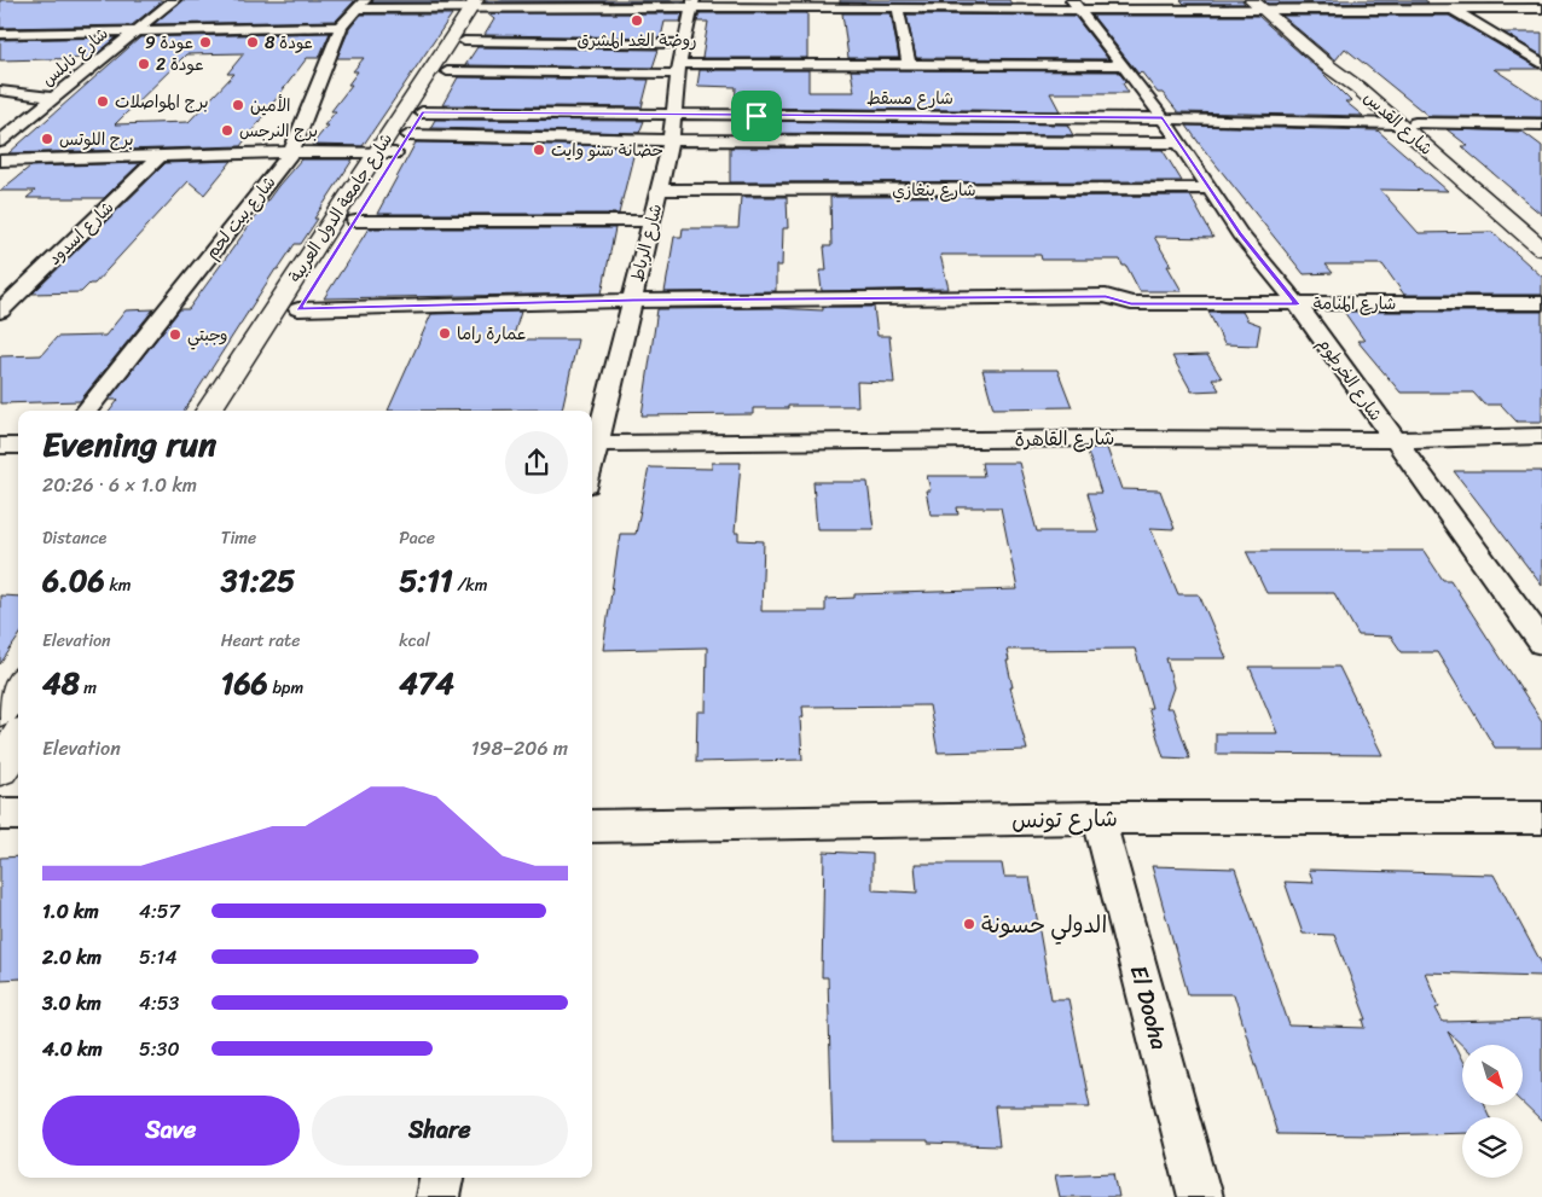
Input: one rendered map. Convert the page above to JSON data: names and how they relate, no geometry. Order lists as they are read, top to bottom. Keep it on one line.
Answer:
{"streets":{"main road":["شارع القدس","شارع جامعة الدول العربية"],"street":["شارع نابلس","شارع مسقط","شارع بنغازي","شارع بيت لحم","شارع اسدود","شارع الرباط","شارع المنامة","شارع الخرطوم","شارع القاهرة","شارع تونس","El Dooha"]},"crossings":[["شارع مسقط","شارع القدس"],["شارع مسقط","شارع جامعة الدول العربية"],["شارع مسقط","شارع الرباط"],["شارع مسقط","شارع الخرطوم"],["شارع بنغازي","شارع الرباط"],["شارع بنغازي","شارع الخرطوم"],["شارع جامعة الدول العربية","شارع المنامة"],["شارع الرباط","شارع المنامة"],["شارع الرباط","شارع القاهرة"],["شارع المنامة","شارع الخرطوم"],["شارع الخرطوم","شارع القاهرة"],["شارع تونس","El Dooha"]],"places":["روضة الغد المشرق","عودة 9","عودة 8","عودة 2","برج المواصلات","الأمين","برج النرجس","برج اللوتس","حضانة سنو وايت","عمارة راما","وجبتي","الدولي حسونة"],"north":"bottom right","page":{"heading":["Evening run","20:26 · 6 × 1.0 km"],"stats":[["Distance","6.06 km"],["Time","31:25"],["Pace","5:11 /km"],["Elevation","48 m"],["Heart rate","166 bpm"],["kcal","474"]],"chart":["Elevation","198–206 m"],"list":[{"name":"1.0 km","note":"4:57"},{"name":"2.0 km","note":"5:14"},{"name":"3.0 km","note":"4:53"},{"name":"4.0 km","note":"5:30"}],"buttons":["Save","Share"]}}
